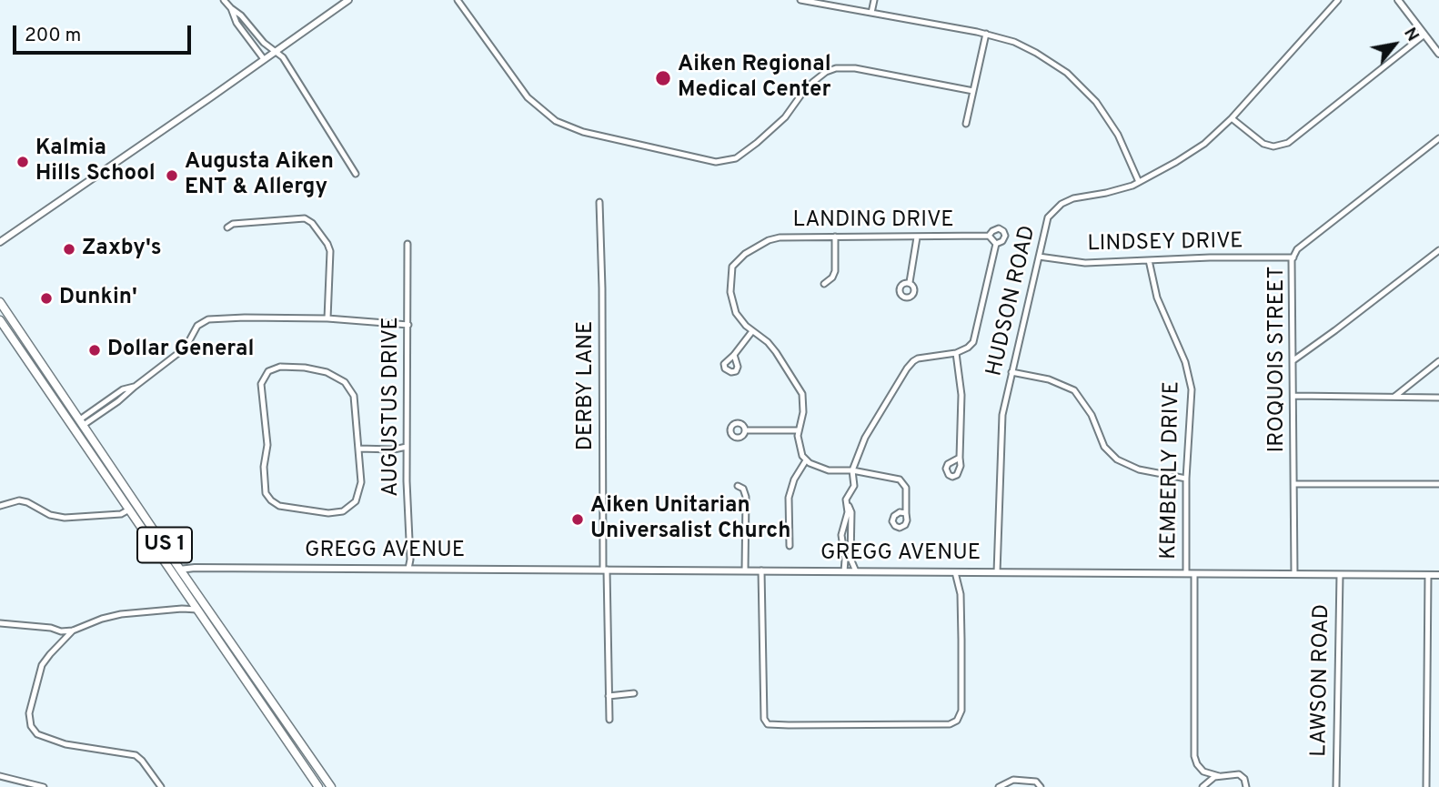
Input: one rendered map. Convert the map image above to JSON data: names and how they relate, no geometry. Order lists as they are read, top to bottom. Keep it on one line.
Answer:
{"streets":{"main road":["US 1"],"street":["LANDING DRIVE","LINDSEY DRIVE","HUDSON ROAD","IROQUOIS STREET","DERBY LANE","AUGUSTUS DRIVE","KEMBERLY DRIVE","GREGG AVENUE","LAWSON ROAD"]},"crossings":[["LINDSEY DRIVE","HUDSON ROAD"],["LINDSEY DRIVE","IROQUOIS STREET"],["LINDSEY DRIVE","KEMBERLY DRIVE"],["HUDSON ROAD","GREGG AVENUE"],["IROQUOIS STREET","GREGG AVENUE"],["DERBY LANE","GREGG AVENUE"],["AUGUSTUS DRIVE","GREGG AVENUE"],["KEMBERLY DRIVE","GREGG AVENUE"],["US 1","GREGG AVENUE"],["GREGG AVENUE","LAWSON ROAD"]],"places":["Aiken Regional Medical Center","Kalmia Hills School","Augusta Aiken ENT & Allergy","Zaxby's","Dunkin'","Dollar General","Aiken Unitarian Universalist Church"],"scale_bar":"200 m","north":"top right"}
